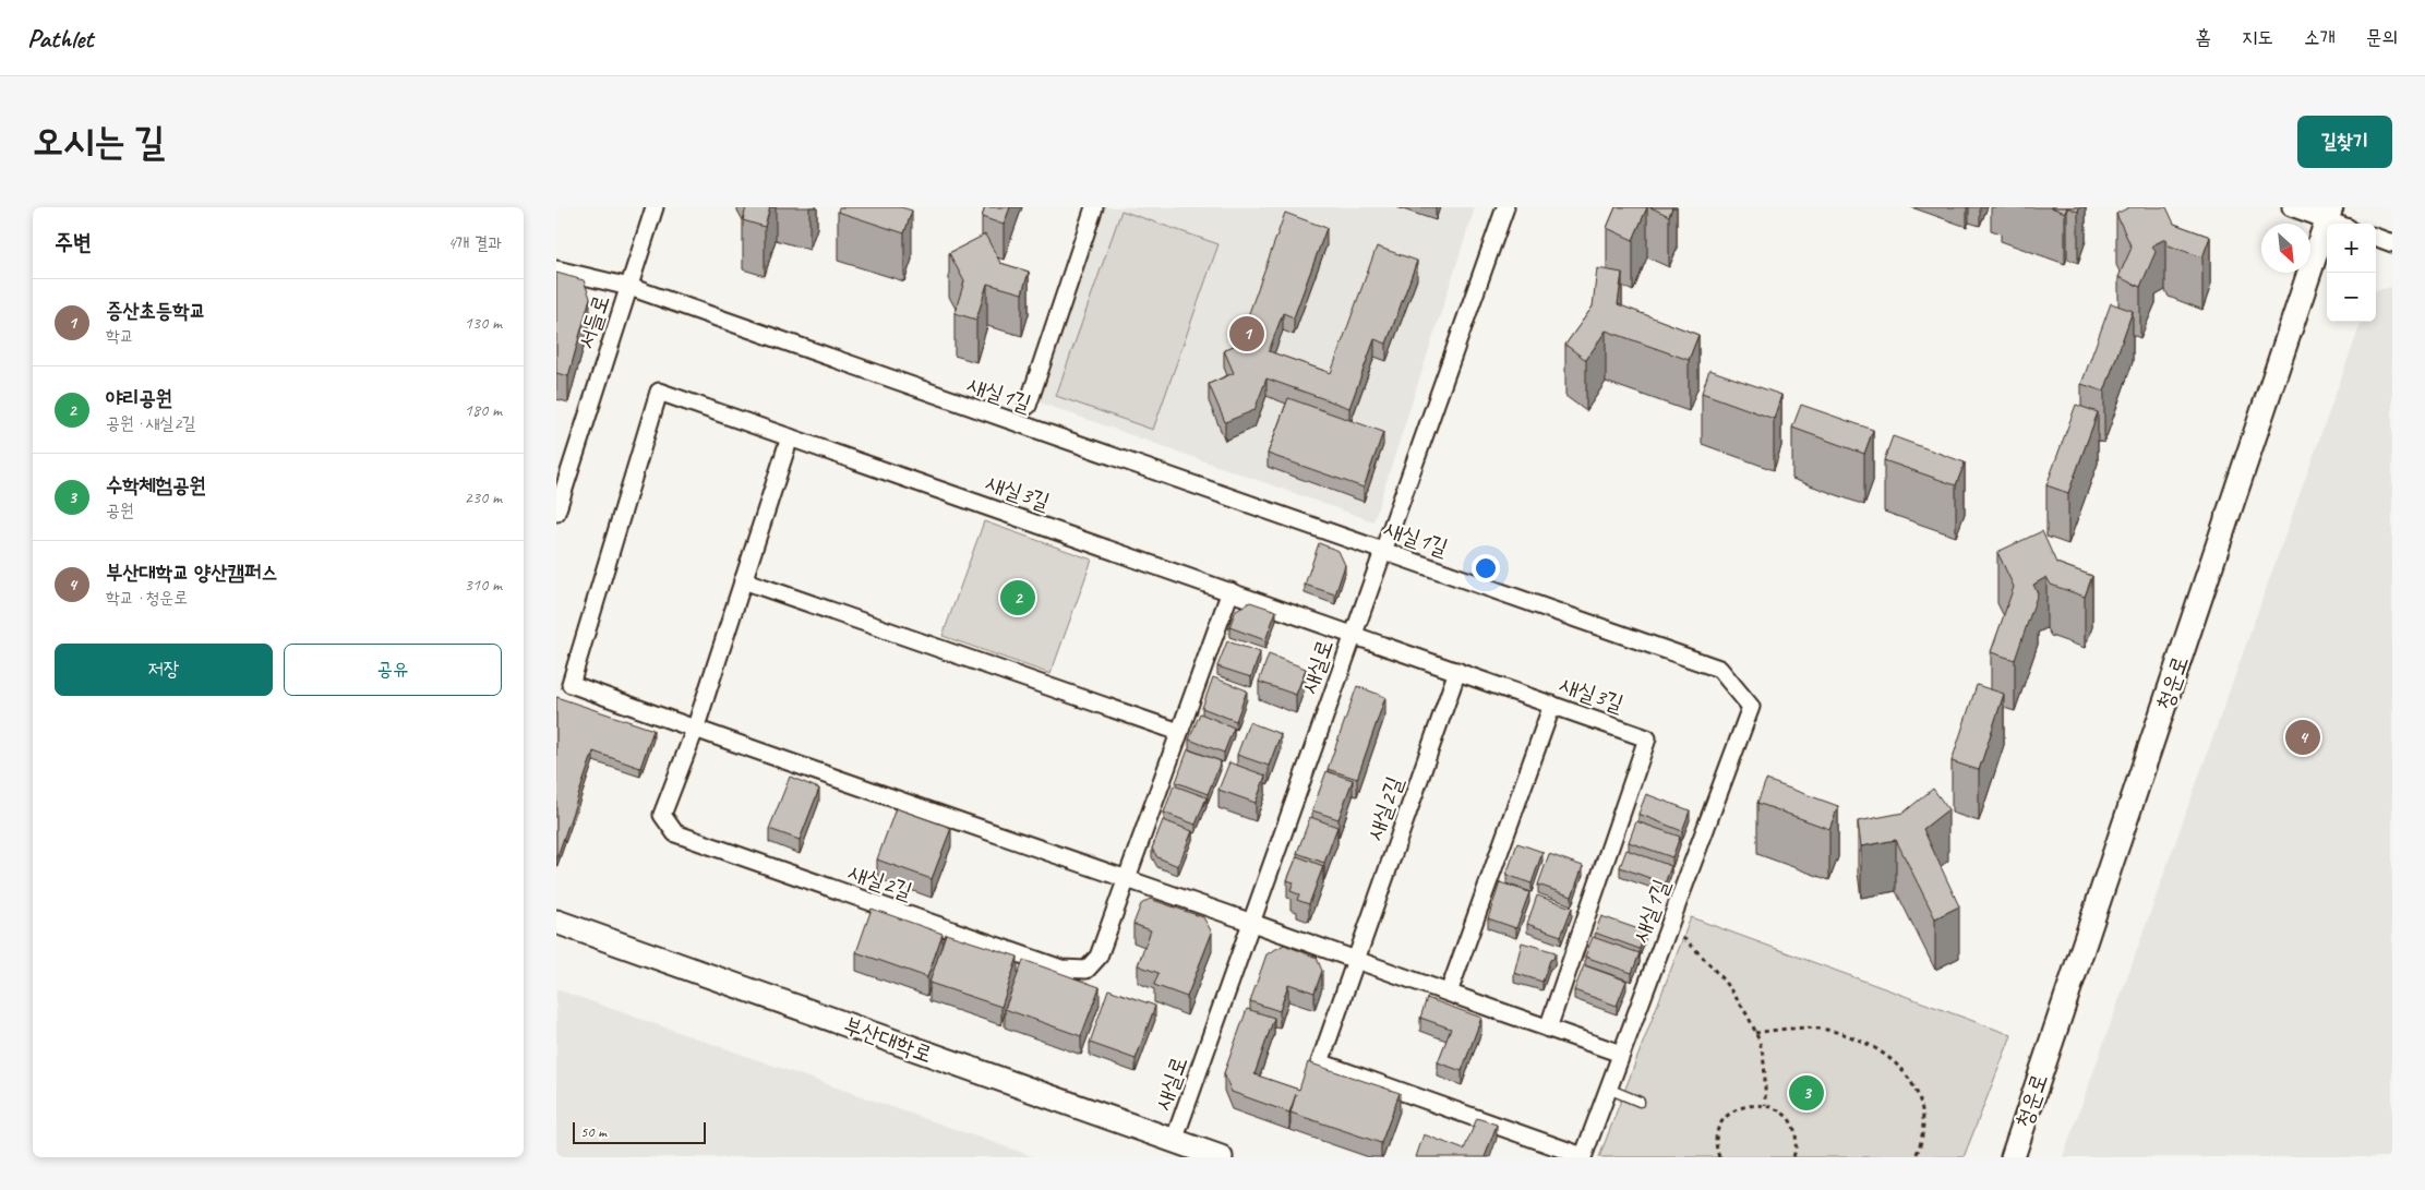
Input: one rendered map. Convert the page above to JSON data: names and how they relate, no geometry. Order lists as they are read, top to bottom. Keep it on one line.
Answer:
{"streets":{"street":["서들로","새실1길","새실3길","새실로","청운로","새실2길","부산대학로"]},"crossings":[["서들로","새실1길"],["새실1길","새실로"],["새실1길","새실2길"],["새실3길","새실로"],["새실3길","새실2길"],["새실로","부산대학로"]],"scale_bar":"50 m","north":"bottom right","page":{"header":"Pathlet","nav":["홈","지도","소개","문의"],"buttons":["길찾기",["저장","공유"]],"title":"오시는 길","heading":["주변","4개 결과"],"map_buttons":["+","−"],"list":[{"mark":"1","name":"증산초등학교","note":"학교","value":"130 m"},{"mark":"2","name":"야리공원","note":"공원 · 새실2길","value":"180 m"},{"mark":"3","name":"수학체험공원","note":"공원","value":"230 m"},{"mark":"4","name":"부산대학교 양산캠퍼스","note":"학교 · 청운로","value":"310 m"}],"pins":["1","2","4","3"],"scale":"50 m"}}
